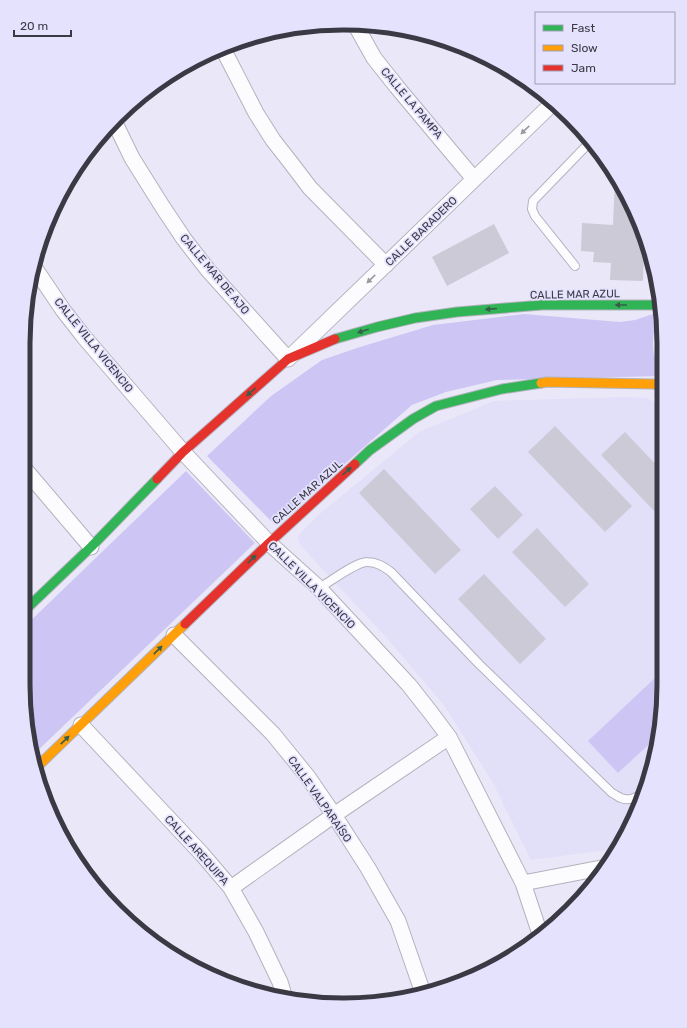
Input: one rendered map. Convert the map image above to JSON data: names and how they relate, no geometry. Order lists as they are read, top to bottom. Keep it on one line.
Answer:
{"streets":{"street":["CALLE LA PAMPA","CALLE BARADERO","CALLE MAR DE AJO","CALLE MAR AZUL","CALLE VILLA VICENCIO","CALLE VALPARAÍSO","CALLE AREQUIPA"]},"crossings":[["CALLE LA PAMPA","CALLE BARADERO"],["CALLE BARADERO","CALLE MAR DE AJO"],["CALLE BARADERO","CALLE MAR AZUL"],["CALLE MAR DE AJO","CALLE MAR AZUL"],["CALLE MAR AZUL","CALLE VILLA VICENCIO"],["CALLE MAR AZUL","CALLE VALPARAÍSO"],["CALLE MAR AZUL","CALLE AREQUIPA"]],"one_way":["CALLE BARADERO"],"legend":["Fast","Slow","Jam"],"scale_bar":"20 m"}
